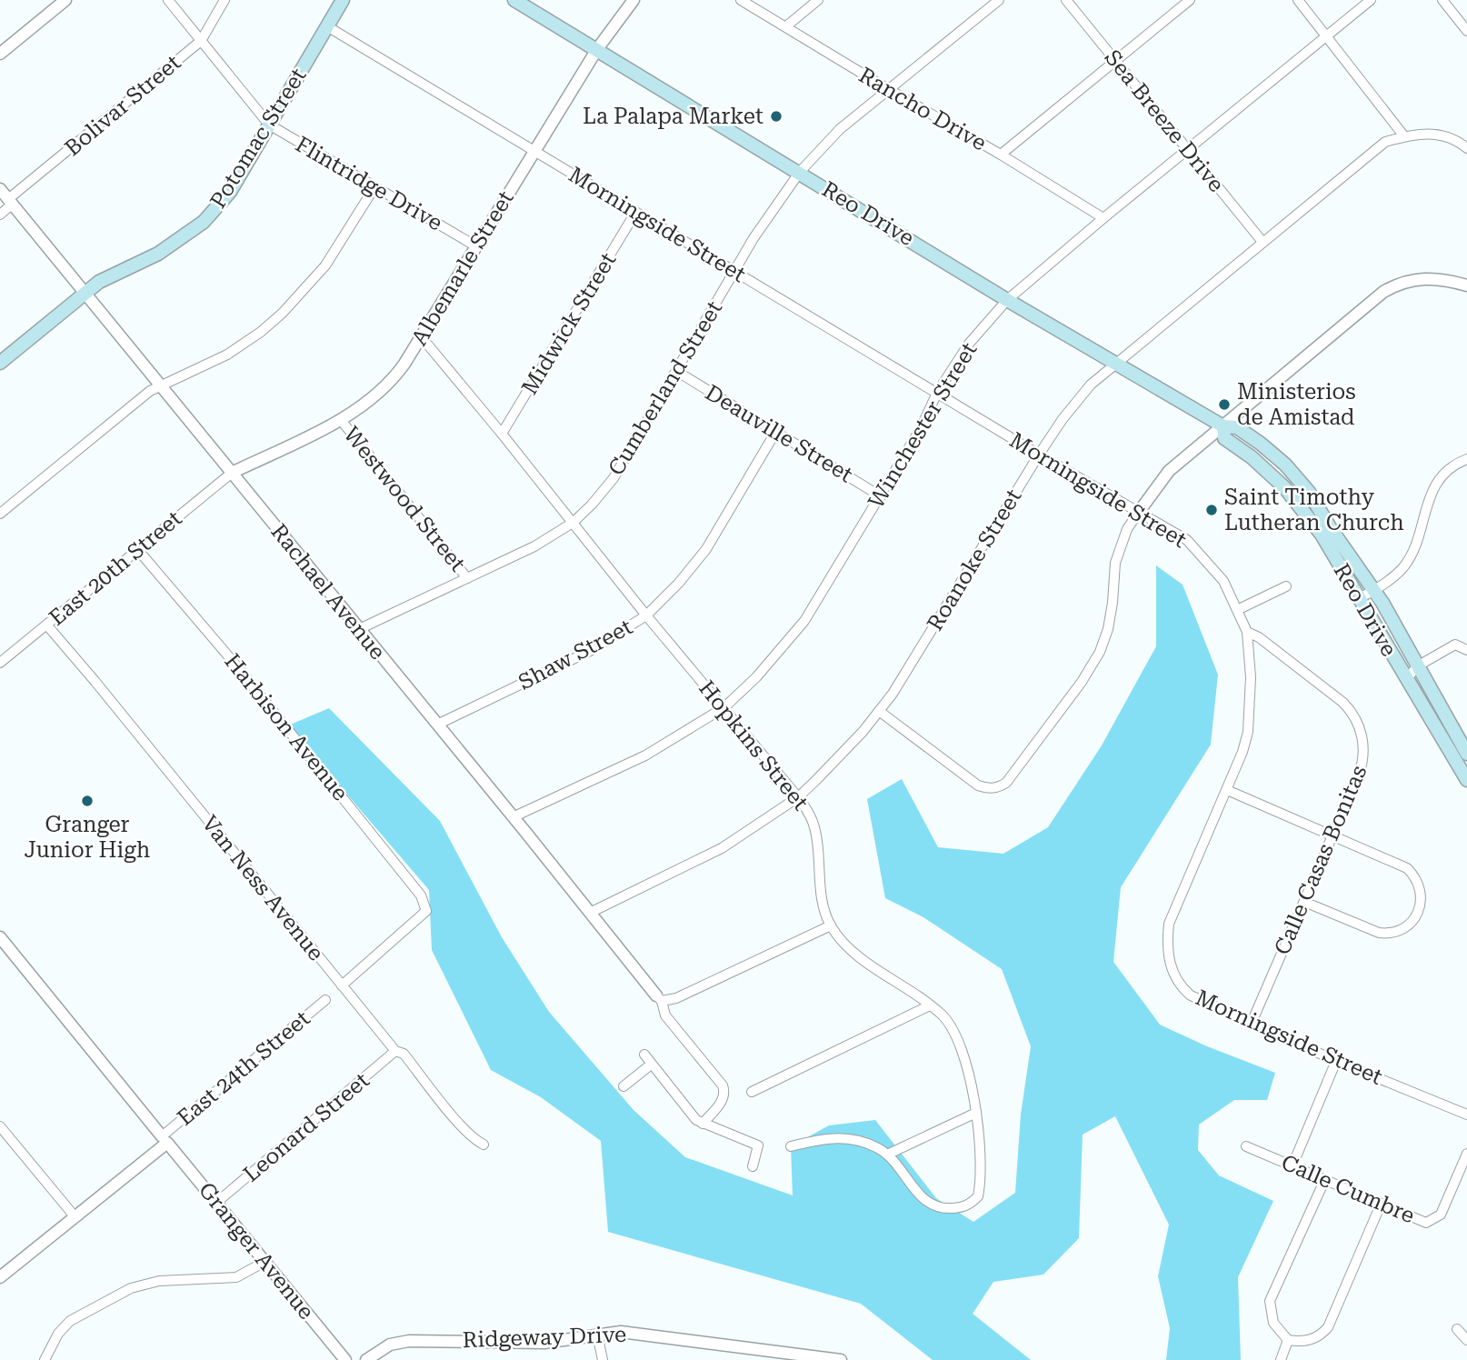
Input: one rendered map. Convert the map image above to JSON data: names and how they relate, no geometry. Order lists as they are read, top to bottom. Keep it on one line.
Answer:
{"streets":{"main road":["Potomac Street","Reo Drive"],"street":["Bolivar Street","Rancho Drive","Sea Breeze Drive","Flintridge Drive","Morningside Street","Albemarle Street","Midwick Street","Cumberland Street","Winchester Street","Deauville Street","Westwood Street","Roanoke Street","East 20th Street","Rachael Avenue","Shaw Street","Harbison Avenue","Hopkins Street","Calle Casas Bonitas","Van Ness Avenue","East 24th Street","Leonard Street","Calle Cumbre","Granger Avenue","Ridgeway Drive"]},"crossings":[["Bolivar Street","Flintridge Drive"],["Bolivar Street","Rachael Avenue"],["Rancho Drive","Cumberland Street"],["Rancho Drive","Winchester Street"],["Sea Breeze Drive","Winchester Street"],["Sea Breeze Drive","Roanoke Street"],["Potomac Street","Flintridge Drive"],["Potomac Street","Morningside Street"],["Potomac Street","Rachael Avenue"],["Flintridge Drive","Albemarle Street"],["Reo Drive","Albemarle Street"],["Reo Drive","Cumberland Street"],["Reo Drive","Winchester Street"],["Reo Drive","Roanoke Street"],["Morningside Street","Albemarle Street"],["Morningside Street","Midwick Street"],["Morningside Street","Cumberland Street"],["Morningside Street","Winchester Street"],["Morningside Street","Roanoke Street"],["Morningside Street","Calle Casas Bonitas"],["Albemarle Street","Westwood Street"],["Albemarle Street","East 20th Street"],["Albemarle Street","Rachael Avenue"],["Albemarle Street","Hopkins Street"],["Midwick Street","Hopkins Street"],["Cumberland Street","Deauville Street"],["Cumberland Street","Westwood Street"],["Cumberland Street","Rachael Avenue"],["Cumberland Street","Hopkins Street"],["Winchester Street","Deauville Street"],["Winchester Street","Rachael Avenue"],["Winchester Street","Hopkins Street"],["Deauville Street","Shaw Street"],["Roanoke Street","Rachael Avenue"],["Roanoke Street","Hopkins Street"],["East 20th Street","Rachael Avenue"],["East 20th Street","Harbison Avenue"],["East 20th Street","Van Ness Avenue"],["Rachael Avenue","Shaw Street"],["Shaw Street","Hopkins Street"],["Harbison Avenue","Van Ness Avenue"],["Van Ness Avenue","Leonard Street"],["East 24th Street","Granger Avenue"],["Leonard Street","Granger Avenue"]],"places":["La Palapa Market","Ministerios de Amistad","Saint Timothy Lutheran Church","Granger Junior High"]}
